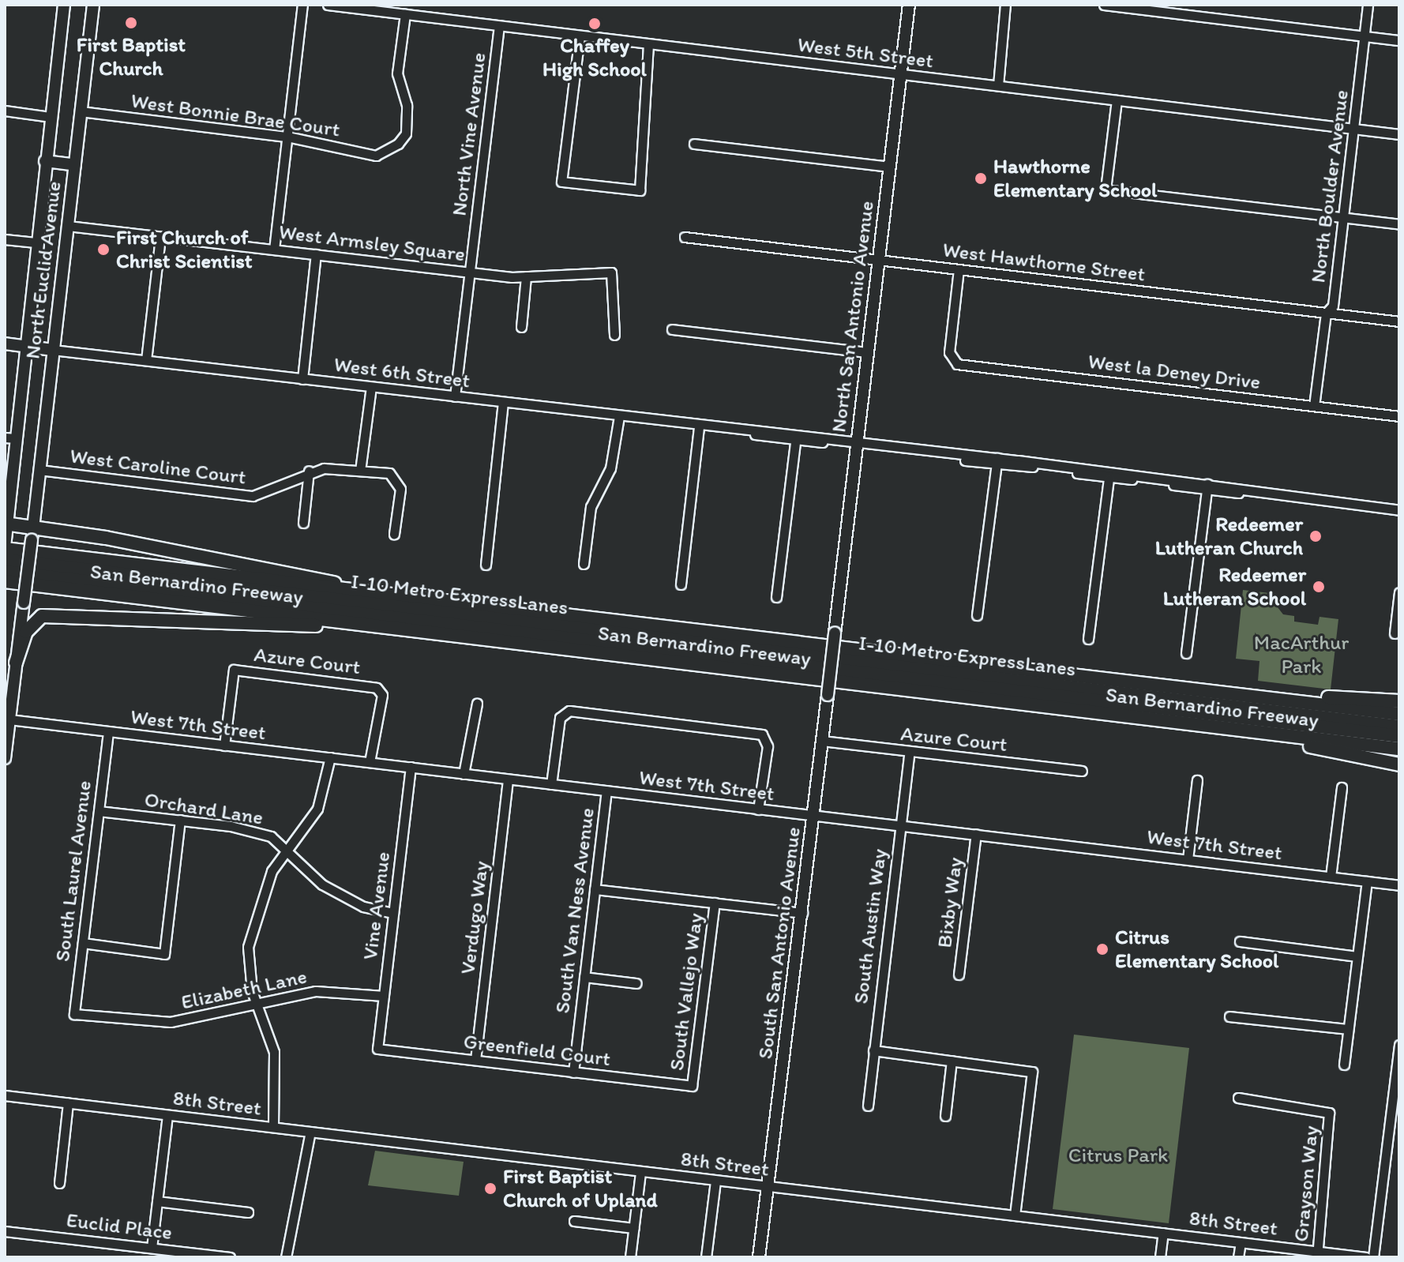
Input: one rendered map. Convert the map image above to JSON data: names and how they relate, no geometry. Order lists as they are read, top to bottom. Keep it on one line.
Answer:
{"streets":{"highway":["San Bernardino Freeway","I-10 Metro ExpressLanes"],"main road":["North Euclid Avenue","North San Antonio Avenue","South San Antonio Avenue"],"street":["West 5th Street","West Bonnie Brae Court","North Vine Avenue","North Boulder Avenue","West Armsley Square","West Hawthorne Street","West la Deney Drive","West 6th Street","West Caroline Court","Azure Court","West 7th Street","Orchard Lane","South Laurel Avenue","Bixby Way","Vine Avenue","South Van Ness Avenue","Verdugo Way","South Austin Way","Elizabeth Lane","South Vallejo Way","Greenfield Court","8th Street","Grayson Way","Euclid Place"]},"crossings":[["West 5th Street","West Bonnie Brae Court"],["West 5th Street","North Vine Avenue"],["West 5th Street","North Boulder Avenue"],["West 5th Street","North San Antonio Avenue"],["West Bonnie Brae Court","North Euclid Avenue"],["North Vine Avenue","West Armsley Square"],["North Vine Avenue","West 6th Street"],["North Boulder Avenue","West Hawthorne Street"],["North Boulder Avenue","West la Deney Drive"],["West Armsley Square","North Euclid Avenue"],["West Hawthorne Street","North San Antonio Avenue"],["West Hawthorne Street","West la Deney Drive"],["North Euclid Avenue","West 6th Street"],["North Euclid Avenue","West Caroline Court"],["North Euclid Avenue","San Bernardino Freeway"],["North Euclid Avenue","West 7th Street"],["North San Antonio Avenue","West 6th Street"],["North San Antonio Avenue","South San Antonio Avenue"],["Azure Court","West 7th Street"],["Azure Court","South Austin Way"],["Azure Court","South San Antonio Avenue"],["West 7th Street","South Laurel Avenue"],["West 7th Street","Bixby Way"],["West 7th Street","Vine Avenue"],["West 7th Street","South Van Ness Avenue"],["West 7th Street","Verdugo Way"],["West 7th Street","South Austin Way"],["West 7th Street","South San Antonio Avenue"],["Orchard Lane","South Laurel Avenue"],["Orchard Lane","Vine Avenue"],["South Laurel Avenue","Elizabeth Lane"],["Vine Avenue","Elizabeth Lane"],["Vine Avenue","Greenfield Court"],["South Van Ness Avenue","Greenfield Court"],["Verdugo Way","Greenfield Court"],["South San Antonio Avenue","8th Street"],["South Vallejo Way","Greenfield Court"],["8th Street","Grayson Way"]],"parks":["MacArthur Park","Citrus Park"],"places":["First Baptist Church","Chaffey High School","Hawthorne Elementary School","First Church of Christ Scientist","Redeemer Lutheran Church","Redeemer Lutheran School","Citrus Elementary School","First Baptist Church of Upland"]}
